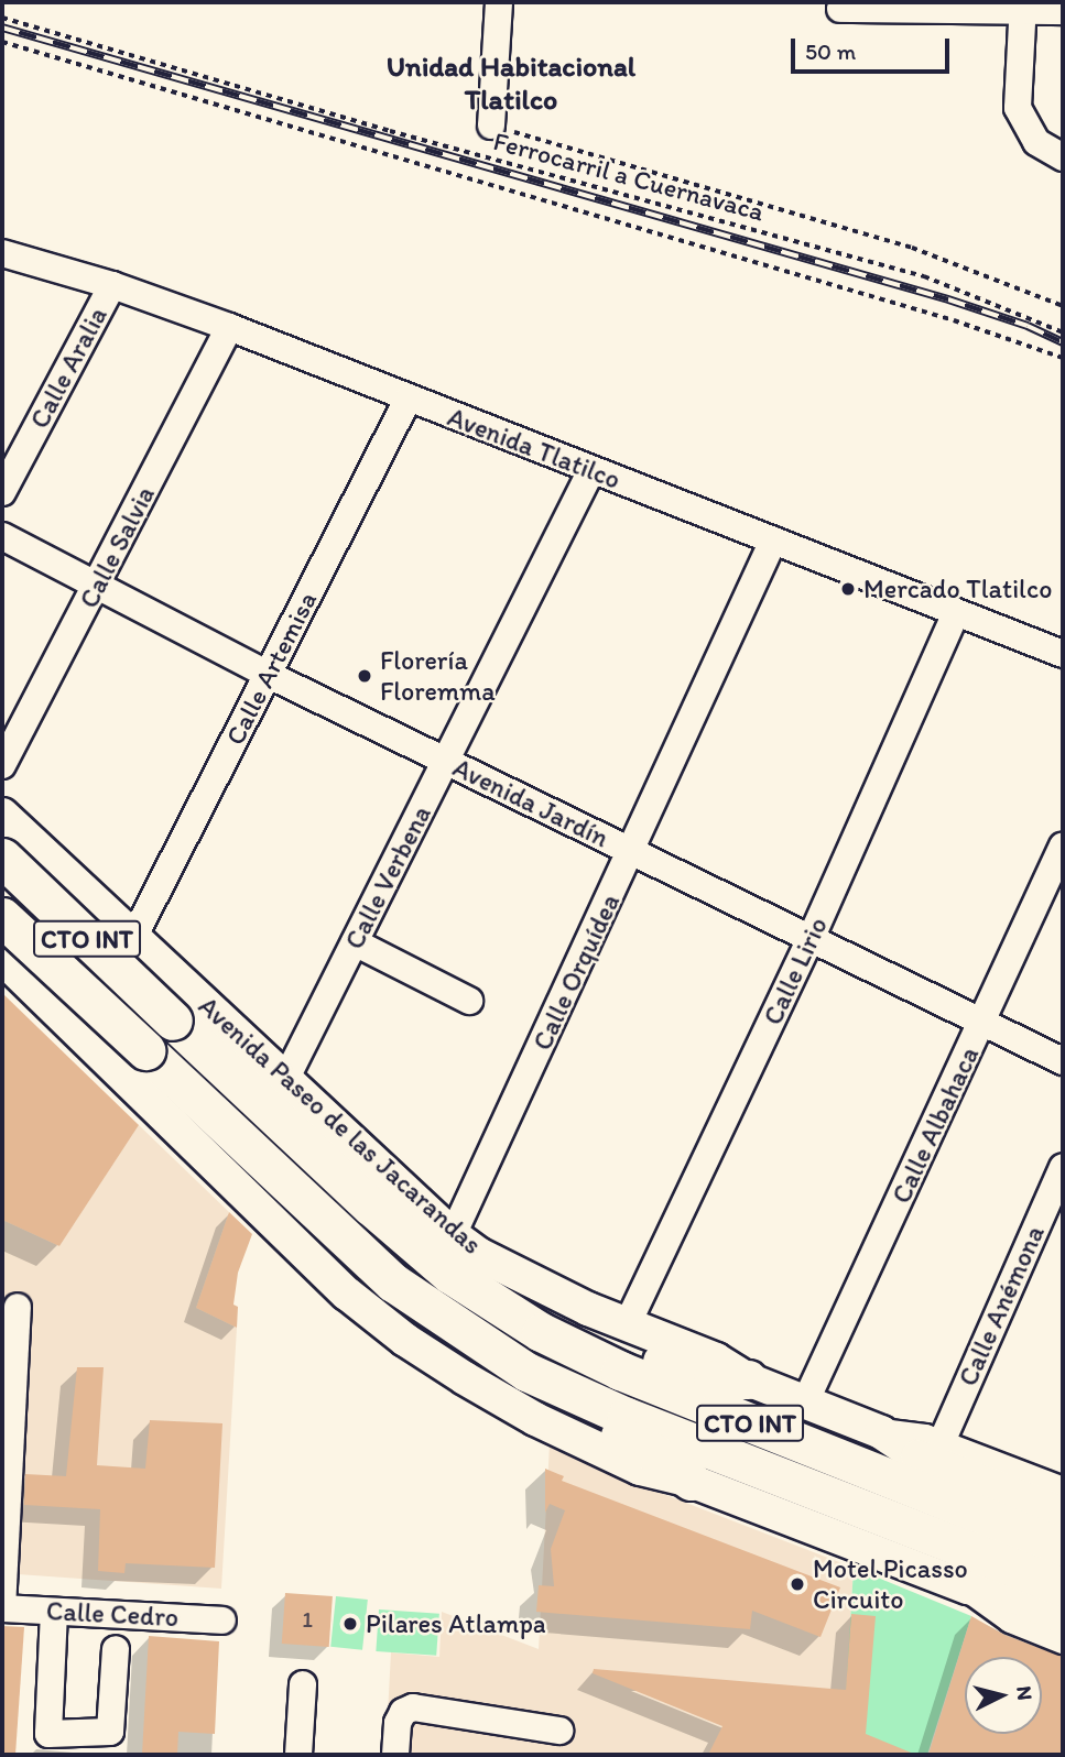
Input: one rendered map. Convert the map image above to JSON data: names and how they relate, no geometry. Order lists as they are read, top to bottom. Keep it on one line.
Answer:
{"streets":{"highway":["CTO INT"],"main road":["Avenida Paseo de las Jacarandas"],"street":["Calle Aralia","Avenida Tlatilco","Calle Salvia","Calle Artemisa","Avenida Jardín","Calle Verbena","Calle Lirio","Calle Orquídea","Calle Albahaca","Calle Anémona","Calle Cedro"],"path":["Ferrocarril a Cuernavaca"]},"crossings":[["Calle Aralia","Avenida Tlatilco"],["Avenida Tlatilco","Calle Salvia"],["Avenida Tlatilco","Calle Artemisa"],["Avenida Tlatilco","Calle Verbena"],["Avenida Tlatilco","Calle Lirio"],["Avenida Tlatilco","Calle Orquídea"],["Calle Salvia","Avenida Jardín"],["Calle Artemisa","Avenida Jardín"],["Calle Artemisa","Avenida Paseo de las Jacarandas"],["Avenida Jardín","Calle Verbena"],["Avenida Jardín","Calle Lirio"],["Avenida Jardín","Calle Orquídea"],["Avenida Jardín","Calle Albahaca"],["Calle Verbena","Avenida Paseo de las Jacarandas"],["Calle Lirio","Avenida Paseo de las Jacarandas"],["Calle Orquídea","Avenida Paseo de las Jacarandas"],["Avenida Paseo de las Jacarandas","Calle Albahaca"],["Avenida Paseo de las Jacarandas","Calle Anémona"]],"districts":["Unidad Habitacional Tlatilco"],"places":["Mercado Tlatilco","Florería Floremma","Motel Picasso Circuito","Pilares Atlampa"],"house_numbers":["1"],"scale_bar":"50 m","north":"right"}
